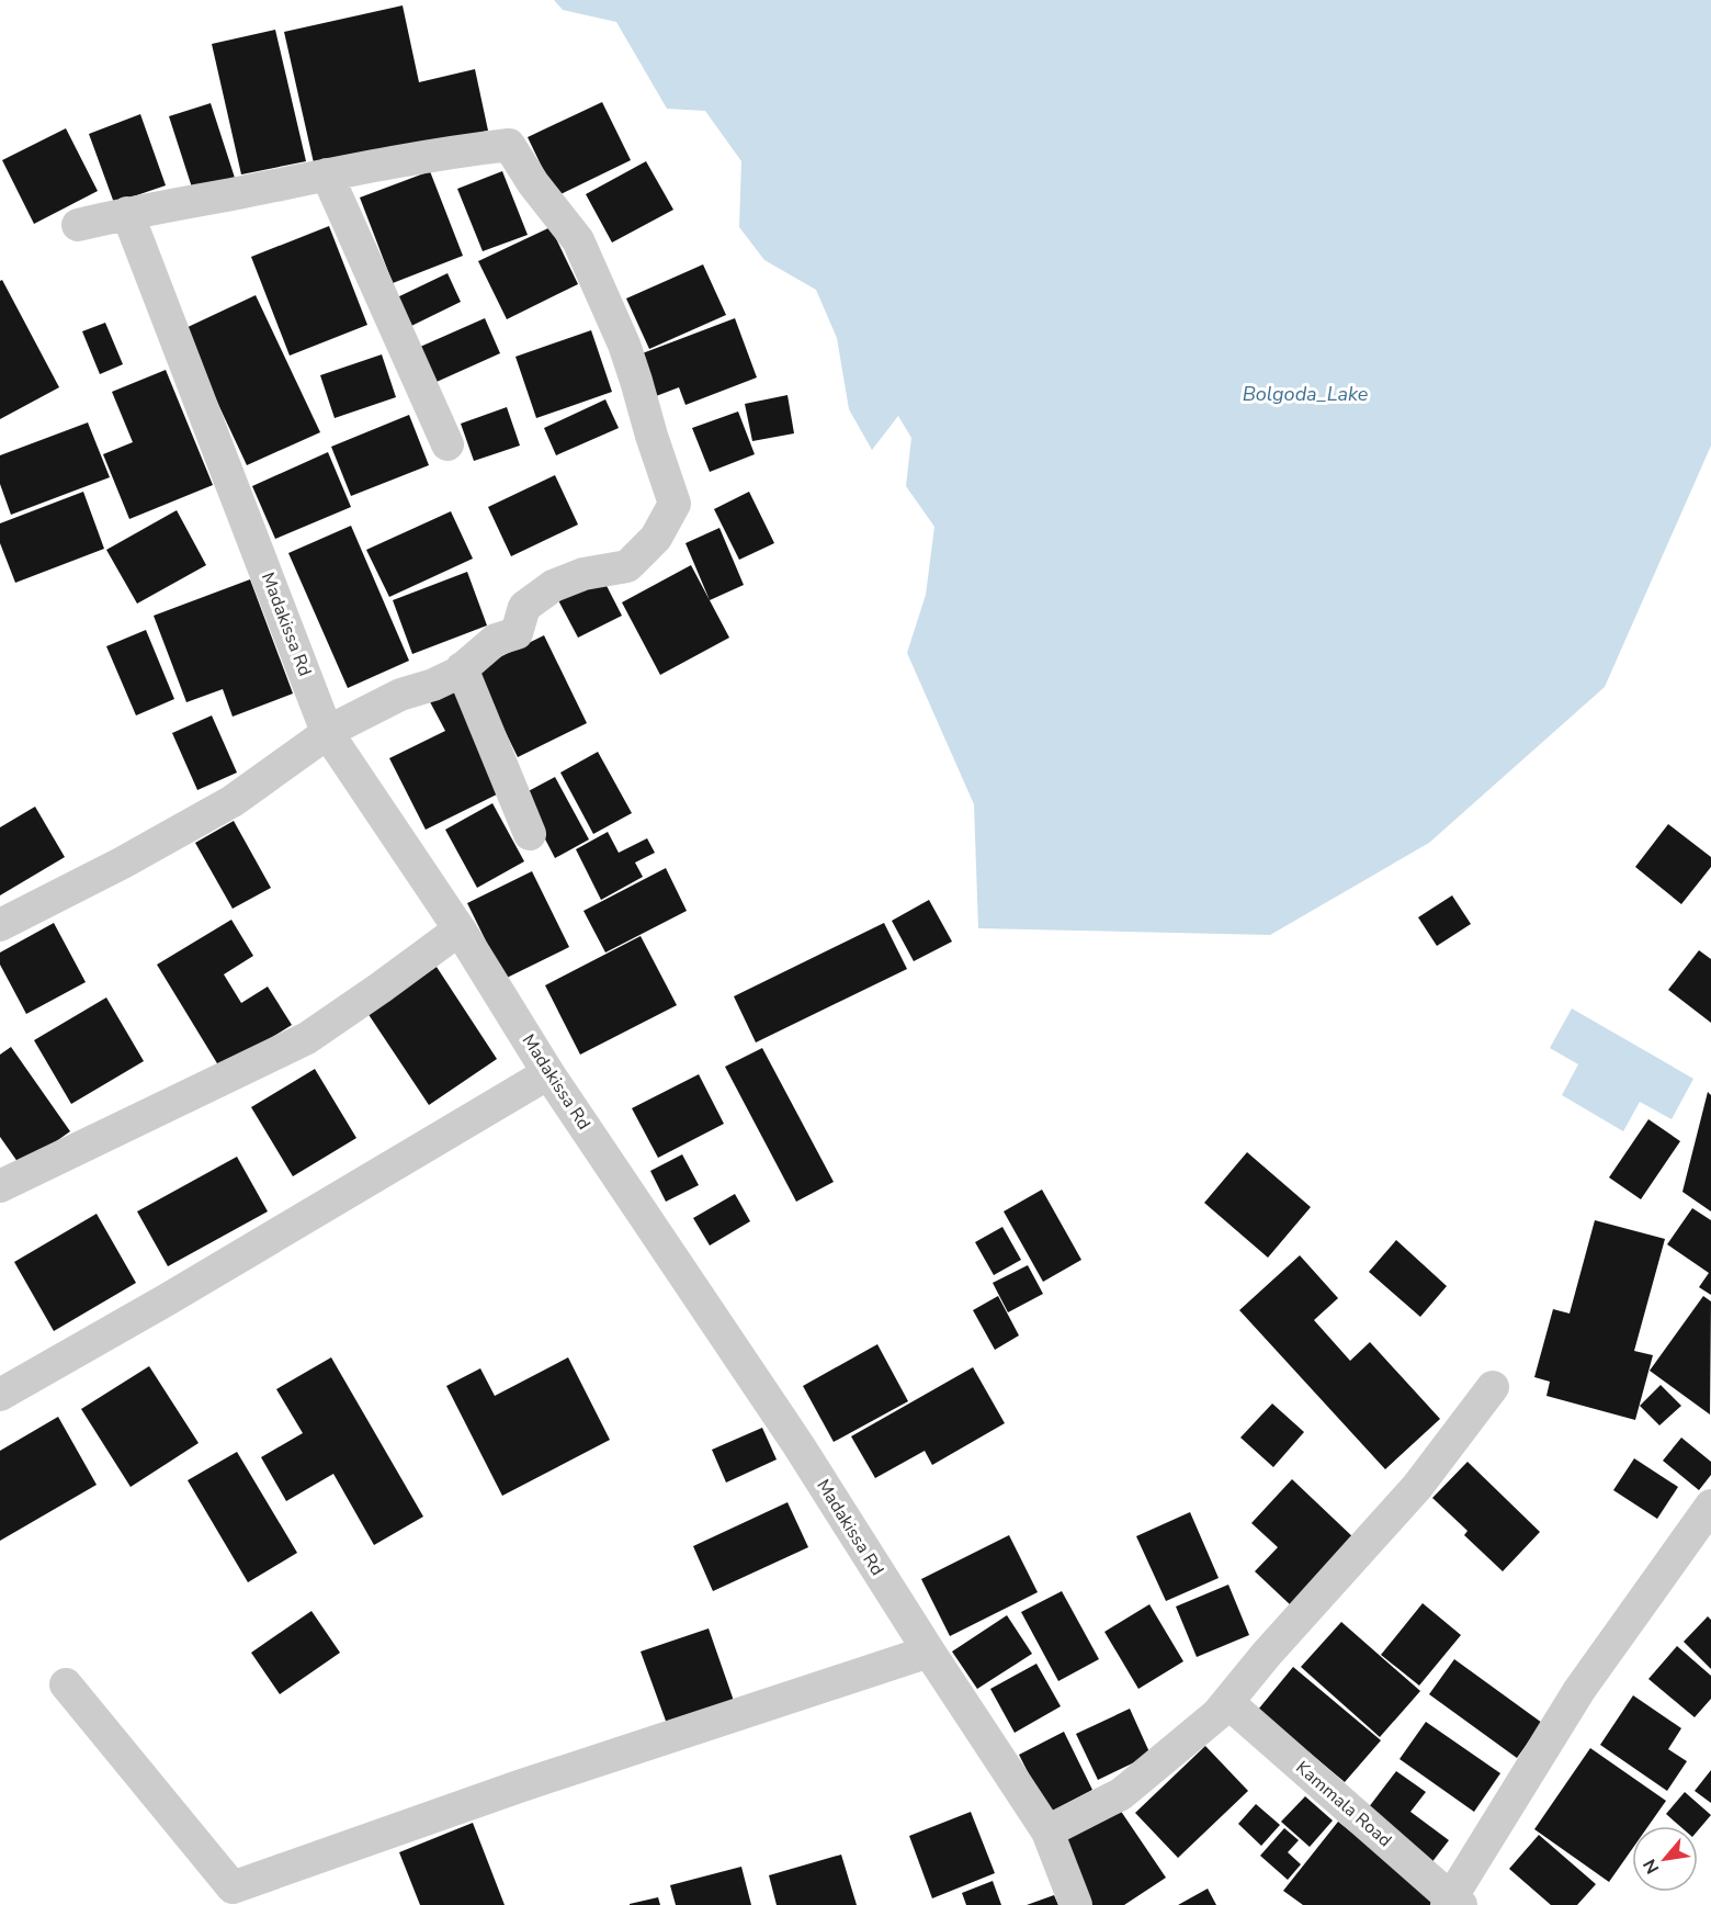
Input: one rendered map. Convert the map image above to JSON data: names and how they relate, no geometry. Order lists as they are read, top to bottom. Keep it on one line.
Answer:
{"streets":{"street":["Madakissa Rd","Kammala Road"]},"water":["Bolgoda_Lake"],"north":"bottom left"}
